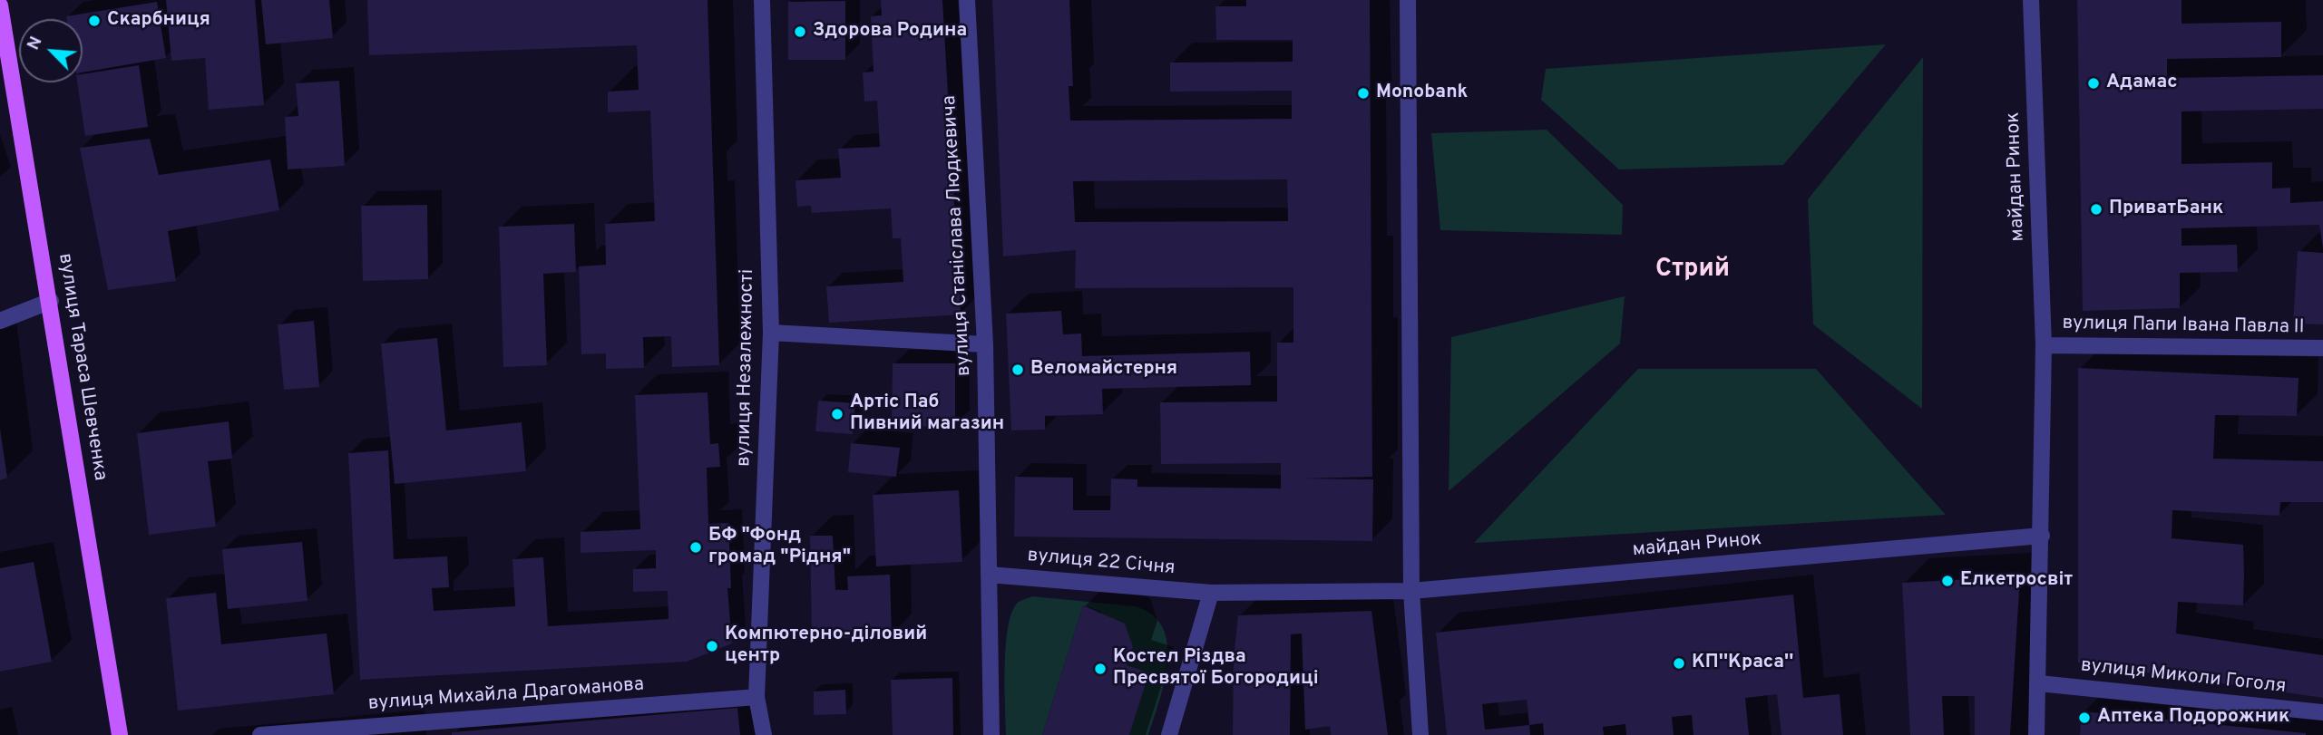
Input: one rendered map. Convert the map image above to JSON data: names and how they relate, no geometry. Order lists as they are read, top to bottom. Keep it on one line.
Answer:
{"streets":{"main road":["вулиця Тараса Шевченка"],"street":["майдан Ринок","вулиця Станіслава Людкевича","вулиця Папи Івана Павла II","вулиця Незалежності","вулиця 22 Січня","вулиця Миколи Гоголя","вулиця Михайла Драгоманова"]},"crossings":[["майдан Ринок","вулиця Папи Івана Павла II"],["майдан Ринок","вулиця 22 Січня"],["вулиця Станіслава Людкевича","вулиця 22 Січня"],["вулиця Незалежності","вулиця Михайла Драгоманова"]],"districts":["Стрий"],"places":["Скарбниця","Здорова Родина","Адамас","Monobank","ПриватБанк","Веломайстерня","Артіс Паб Пивний магазин","БФ \"Фонд громад \"Рідня\"","Елкетросвіт","Компютерно-діловий центр","КП''Краса''","Костел Різдва Пресвятої Богородиці","Аптека Подорожник"],"north":"top left"}
